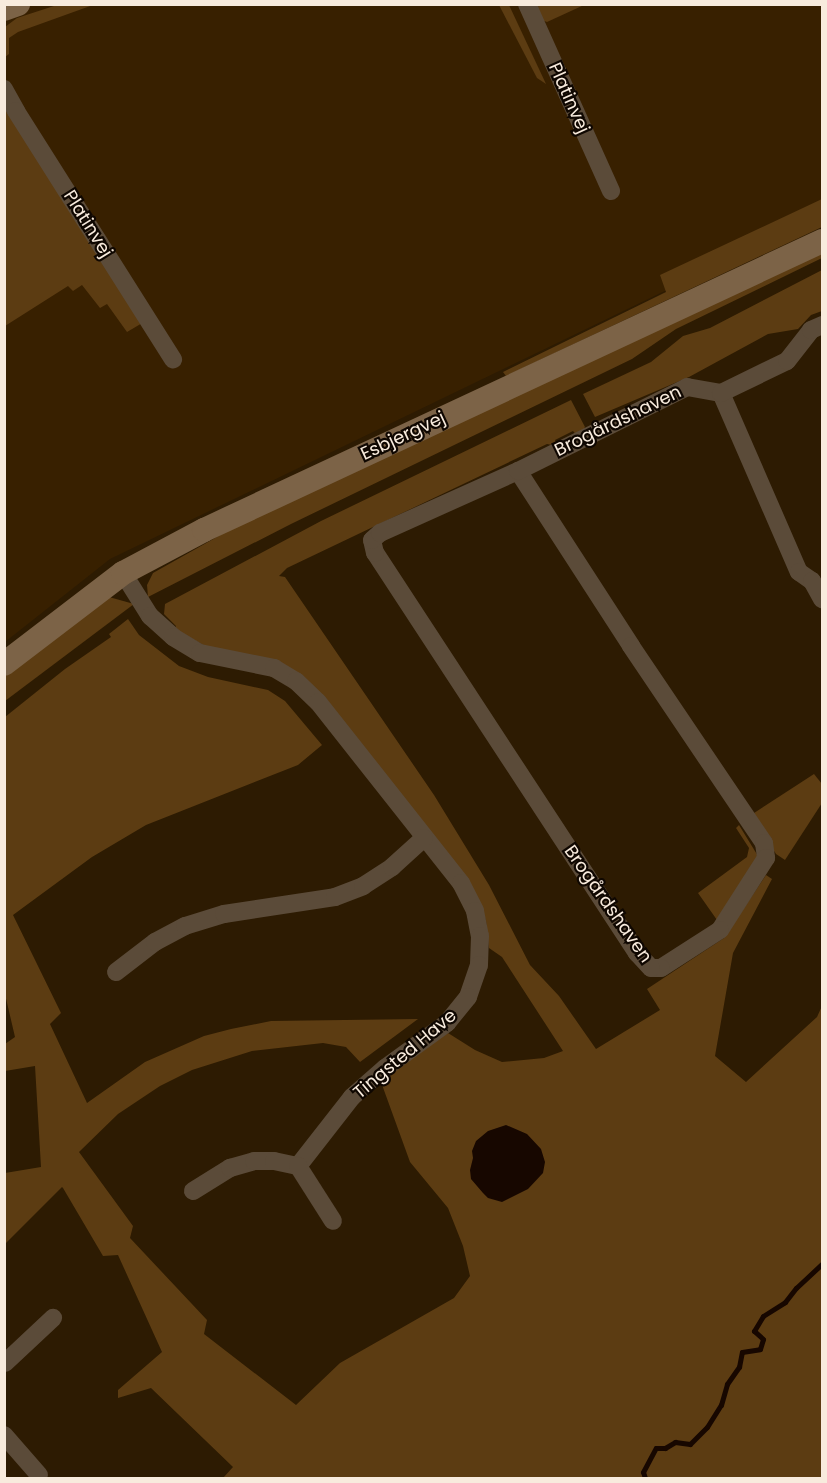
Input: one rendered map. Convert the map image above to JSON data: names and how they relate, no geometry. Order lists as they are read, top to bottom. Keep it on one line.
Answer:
{"streets":{"main road":["Esbjergvej"],"street":["Platinvej","Brogårdshaven","Tingsted Have"]},"crossings":[["Esbjergvej","Tingsted Have"]]}
